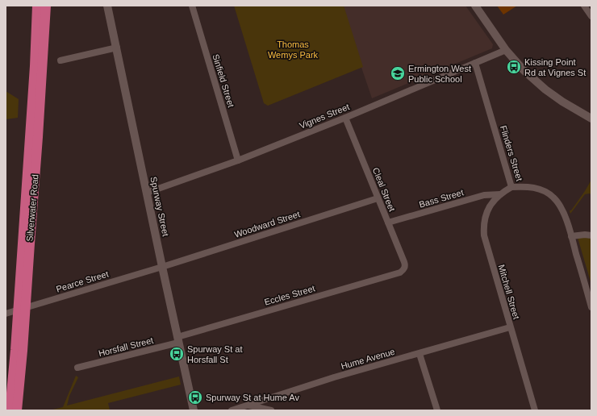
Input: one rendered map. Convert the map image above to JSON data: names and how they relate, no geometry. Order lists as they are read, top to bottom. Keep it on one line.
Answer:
{"streets":{"highway":["Silverwater Road"],"street":["Sinfield Street","Vignes Street","Flinders Street","Cleal Street","Bass Street","Spurway Street","Woodward Street","Pearce Street","Mitchell Street","Eccles Street","Horsfall Street","Hume Avenue"]},"crossings":[["Sinfield Street","Vignes Street"],["Vignes Street","Flinders Street"],["Vignes Street","Cleal Street"],["Vignes Street","Spurway Street"],["Flinders Street","Mitchell Street"],["Cleal Street","Bass Street"],["Cleal Street","Woodward Street"],["Cleal Street","Eccles Street"],["Bass Street","Mitchell Street"],["Spurway Street","Woodward Street"],["Spurway Street","Pearce Street"],["Spurway Street","Eccles Street"],["Spurway Street","Horsfall Street"],["Woodward Street","Pearce Street"],["Mitchell Street","Hume Avenue"],["Eccles Street","Horsfall Street"]],"parks":["Thomas Wemys Park"],"places":{"bus stop":["Kissing Point Rd at Vignes St","Spurway St at Horsfall St","Spurway St at Hume Av"],"school or university":["Ermington West Public School"]}}
